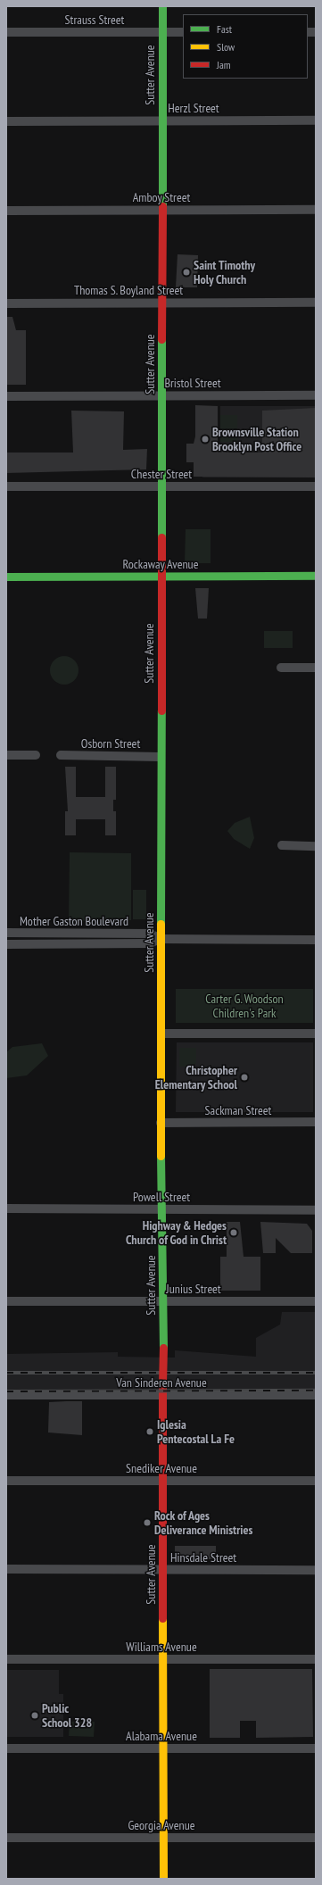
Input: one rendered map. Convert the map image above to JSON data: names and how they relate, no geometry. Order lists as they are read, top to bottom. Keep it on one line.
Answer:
{"streets":{"street":["Strauss Street","Sutter Avenue","Herzl Street","Amboy Street","Thomas S. Boyland Street","Bristol Street","Chester Street","Rockaway Avenue","Osborn Street","Mother Gaston Boulevard","Sackman Street","Powell Street","Junius Street","Van Sinderen Avenue","Snediker Avenue","Hinsdale Street","Williams Avenue","Alabama Avenue","Georgia Avenue"]},"crossings":[["Strauss Street","Sutter Avenue"],["Sutter Avenue","Herzl Street"],["Sutter Avenue","Amboy Street"],["Sutter Avenue","Thomas S. Boyland Street"],["Sutter Avenue","Bristol Street"],["Sutter Avenue","Chester Street"],["Sutter Avenue","Rockaway Avenue"],["Sutter Avenue","Osborn Street"],["Sutter Avenue","Mother Gaston Boulevard"],["Sutter Avenue","Sackman Street"],["Sutter Avenue","Powell Street"],["Sutter Avenue","Junius Street"],["Sutter Avenue","Van Sinderen Avenue"],["Sutter Avenue","Snediker Avenue"],["Sutter Avenue","Hinsdale Street"],["Sutter Avenue","Williams Avenue"],["Sutter Avenue","Alabama Avenue"],["Sutter Avenue","Georgia Avenue"]],"parks":["Carter G. Woodson Children's Park"],"places":["Saint Timothy Holy Church","Brownsville Station Brooklyn Post Office","Christopher Elementary School","Highway & Hedges Church of God in Christ","Iglesia Pentecostal La Fe","Rock of Ages Deliverance Ministries","Public School 328"],"legend":["Fast","Slow","Jam"]}
